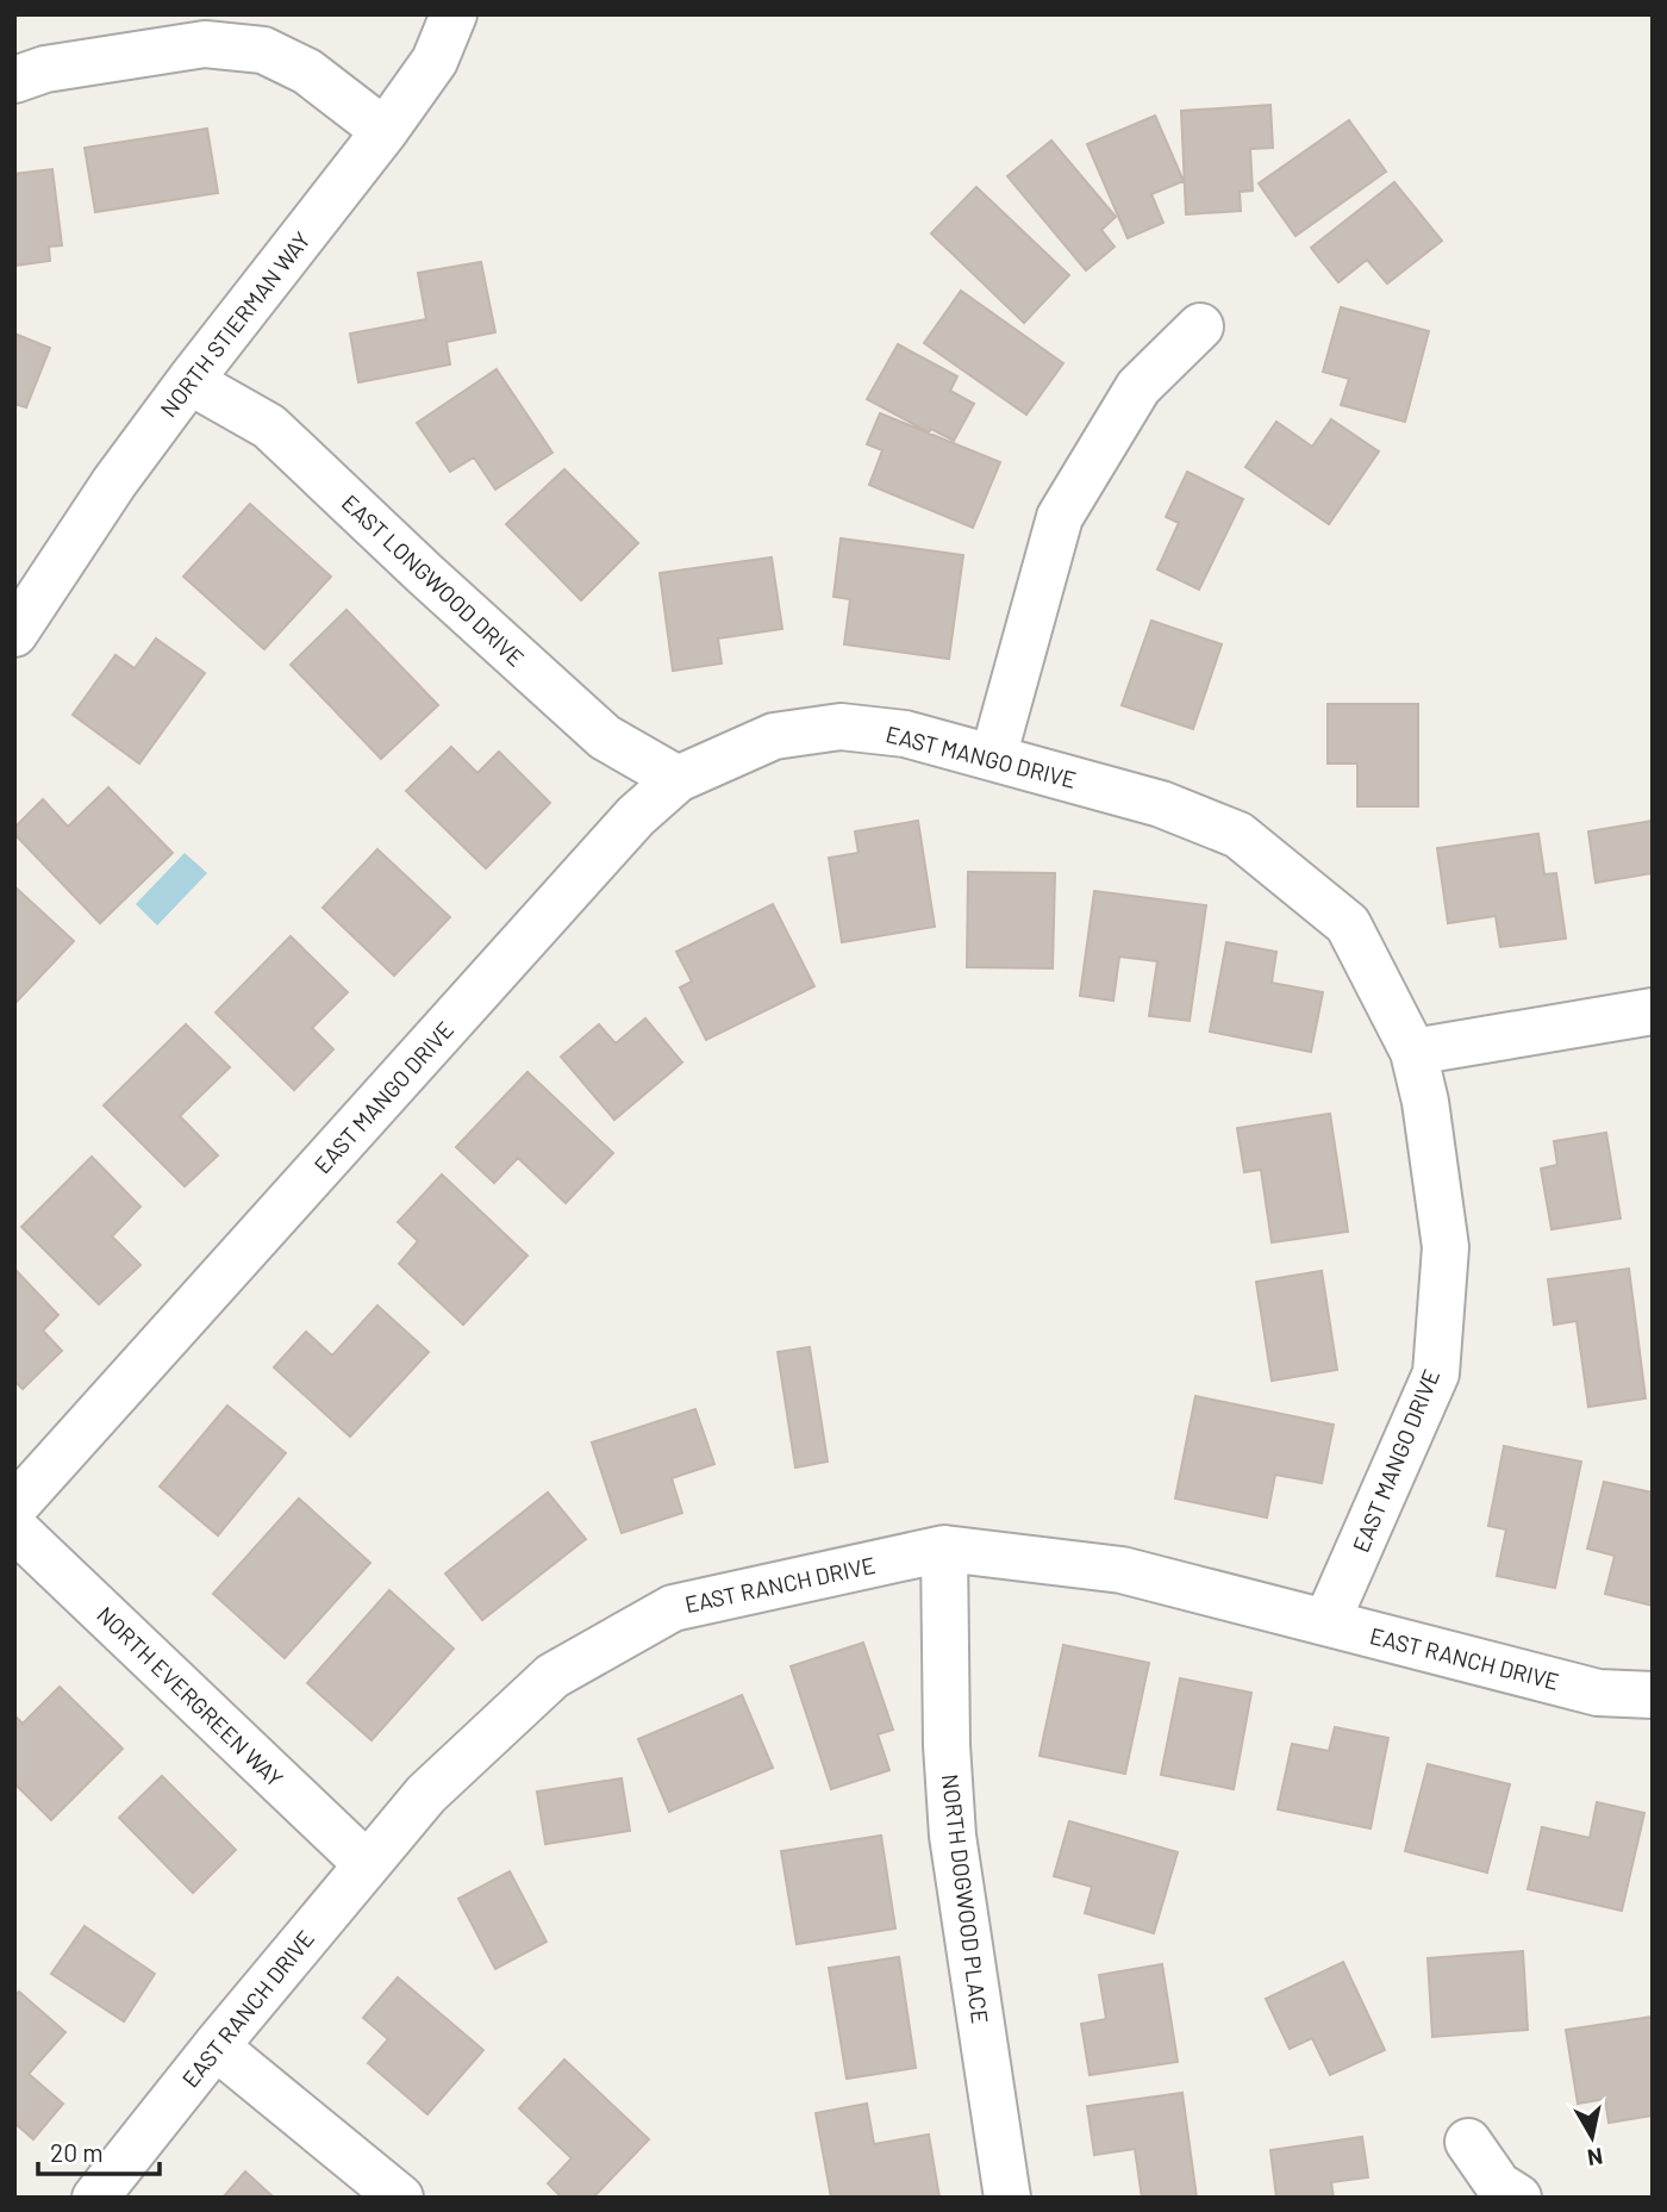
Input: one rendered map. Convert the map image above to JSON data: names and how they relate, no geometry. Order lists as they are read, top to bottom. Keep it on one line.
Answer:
{"streets":{"street":["NORTH STIERMAN WAY","EAST LONGWOOD DRIVE","EAST MANGO DRIVE","EAST RANCH DRIVE","NORTH EVERGREEN WAY","NORTH DOGWOOD PLACE"]},"crossings":[["NORTH STIERMAN WAY","EAST LONGWOOD DRIVE"],["EAST LONGWOOD DRIVE","EAST MANGO DRIVE"],["EAST MANGO DRIVE","EAST RANCH DRIVE"],["EAST RANCH DRIVE","NORTH EVERGREEN WAY"],["EAST RANCH DRIVE","NORTH DOGWOOD PLACE"]],"scale_bar":"20 m","north":"bottom"}
